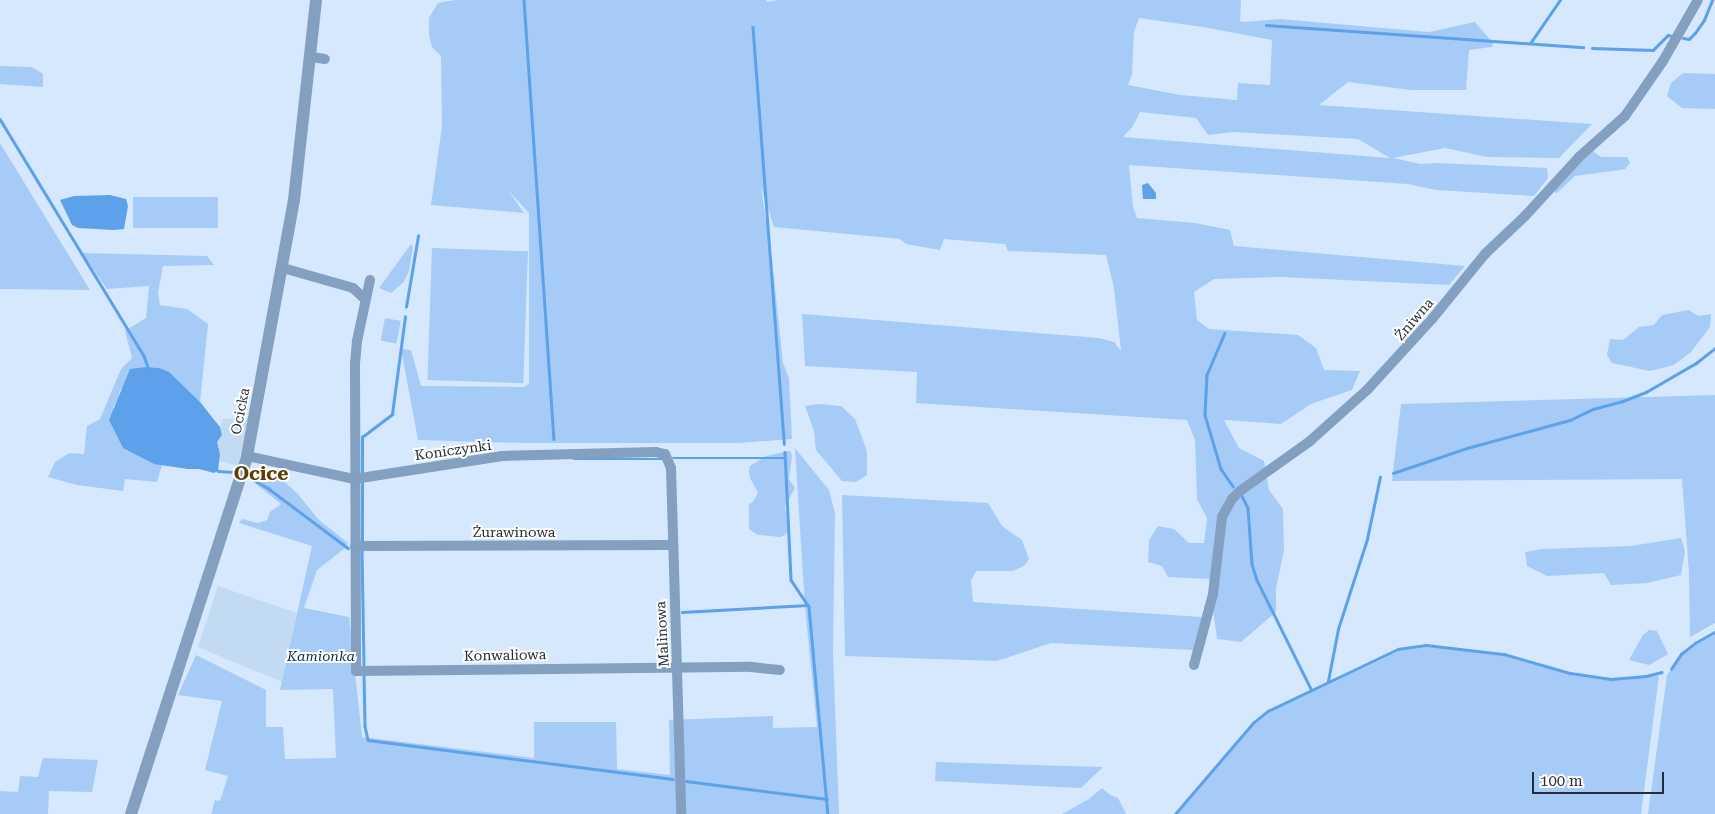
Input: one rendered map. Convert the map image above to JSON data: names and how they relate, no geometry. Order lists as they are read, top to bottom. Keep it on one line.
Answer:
{"streets":{"street":["Żniwna","Ocicka","Koniczynki","Żurawinowa","Malinowa","Konwaliowa"]},"crossings":[["Ocicka","Koniczynki"],["Koniczynki","Malinowa"],["Żurawinowa","Malinowa"],["Żurawinowa","Konwaliowa"],["Malinowa","Konwaliowa"]],"districts":["Ocice"],"parks":["Kamionka"],"scale_bar":"100 m"}
